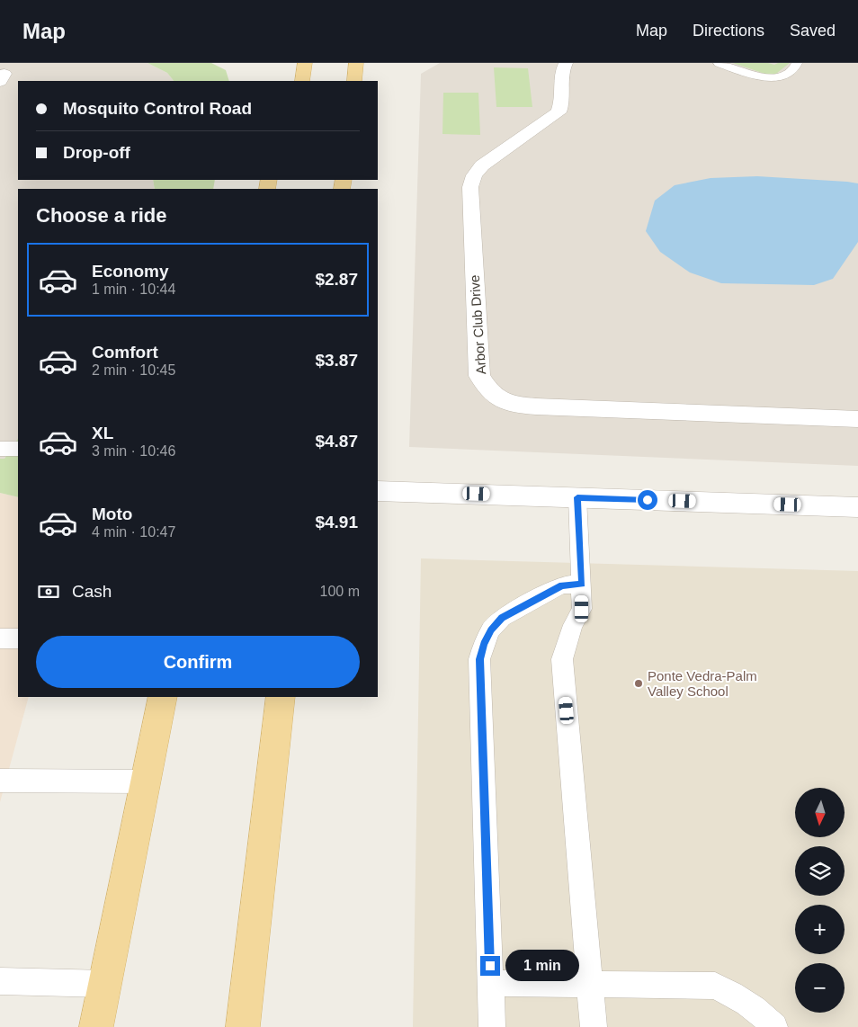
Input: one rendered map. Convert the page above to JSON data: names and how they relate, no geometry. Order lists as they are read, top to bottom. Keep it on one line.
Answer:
{"streets":{"street":["Arbor Club Drive"]},"places":["Ponte Vedra-Palm Valley School"],"north":"bottom","page":{"header":"Map","nav":["Map","Directions","Saved"],"banner":["Mosquito Control Road","Drop-off"],"heading":"Choose a ride","list":[{"name":"Economy","note":"1 min · 10:44","value":"$2.87"},{"name":"Comfort","note":"2 min · 10:45","value":"$3.87"},{"name":"XL","note":"3 min · 10:46","value":"$4.87"},{"name":"Moto","note":"4 min · 10:47","value":"$4.91"}],"pay":["Cash","100 m"],"buttons":"Confirm","map_buttons":["+","−"],"bubble":"1 min"}}
